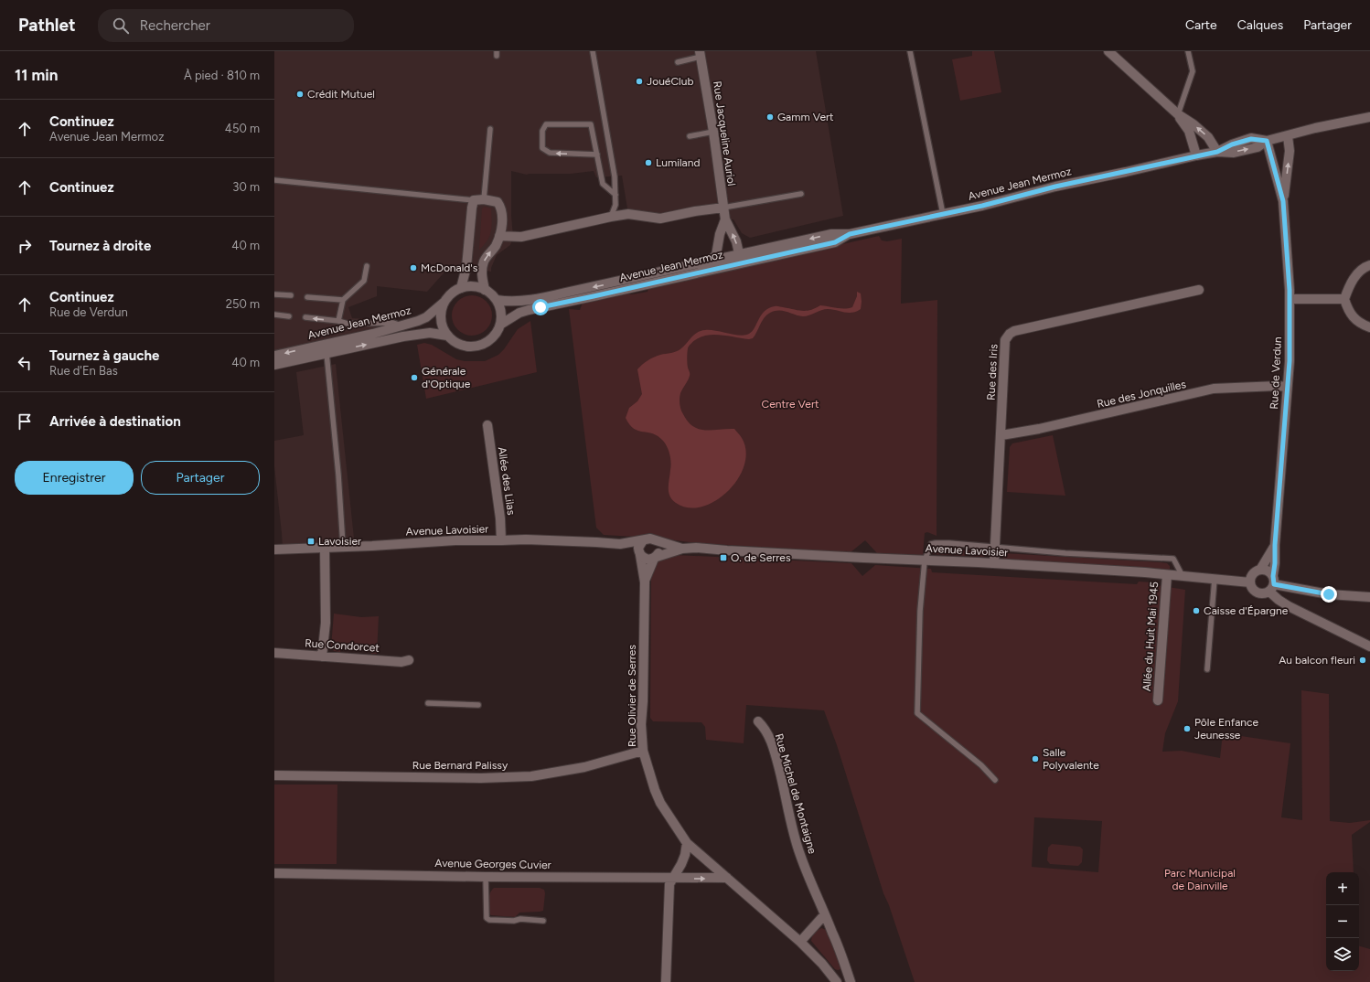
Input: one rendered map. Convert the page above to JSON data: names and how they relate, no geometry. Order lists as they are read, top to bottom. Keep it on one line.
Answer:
{"streets":{"street":["Rue Jacqueline Auriol","Avenue Jean Mermoz","Rue des Iris","Rue de Verdun","Rue des Jonquilles","Allée des Lilas","Avenue Lavoisier","Allée du Huit Mai 1945","Rue Condorcet","Rue Olivier de Serres","Rue Bernard Palissy","Rue Michel de Montaigne","Avenue Georges Cuvier"]},"crossings":[["Rue des Iris","Rue des Jonquilles"],["Rue des Iris","Avenue Lavoisier"],["Rue de Verdun","Rue des Jonquilles"],["Rue de Verdun","Avenue Lavoisier"],["Allée des Lilas","Avenue Lavoisier"],["Avenue Lavoisier","Allée du Huit Mai 1945"],["Avenue Lavoisier","Rue Olivier de Serres"],["Rue Olivier de Serres","Rue Bernard Palissy"]],"parks":["Centre Vert","Parc Municipal de Dainville"],"places":{"other":["JouéClub","Crédit Mutuel","Gamm Vert","Lumiland","McDonald's","Générale d'Optique","Caisse d'Épargne","Au balcon fleuri","Pôle Enfance Jeunesse","Salle Polyvalente"],"transit":["Lavoisier","O. de Serres"]},"page":{"header":"Pathlet","search":"Rechercher","nav":["Carte","Calques","Partager"],"heading":["11 min","À pied · 810 m"],"list":[["Continuez","Avenue Jean Mermoz","450 m"],["Continuez","30 m"],["Tournez à droite","40 m"],["Continuez","Rue de Verdun","250 m"],["Tournez à gauche","Rue d'En Bas","40 m"],"Arrivée à destination"],"buttons":["Enregistrer","Partager"],"map_buttons":["+","−"]}}
